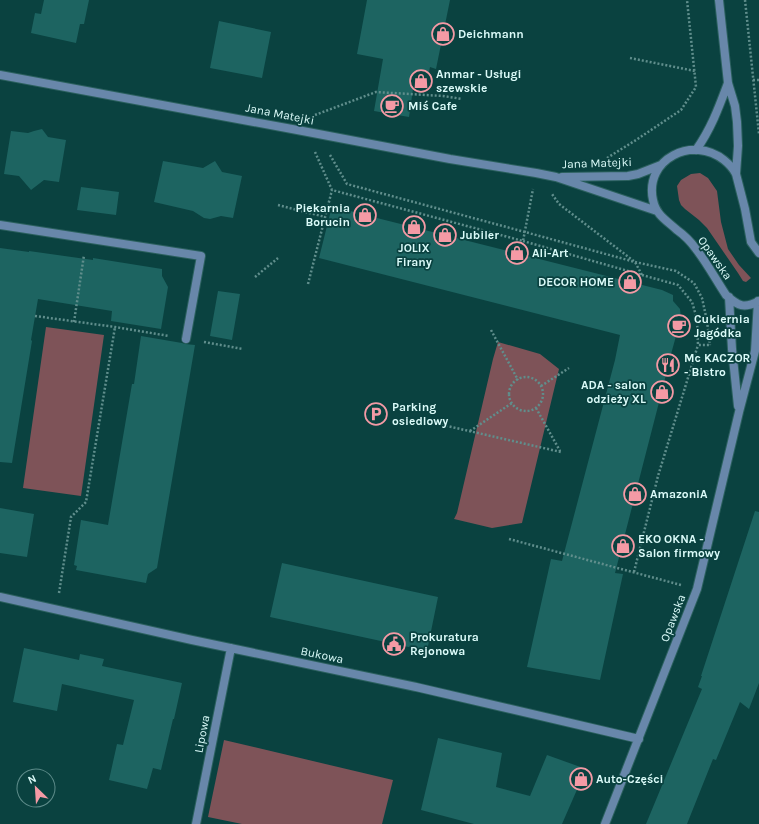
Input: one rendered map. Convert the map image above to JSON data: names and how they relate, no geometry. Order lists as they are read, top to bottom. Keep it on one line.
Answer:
{"streets":{"street":["Jana Matejki","Opawska","Bukowa","Lipowa"]},"crossings":[["Jana Matejki","Opawska"],["Opawska","Bukowa"],["Bukowa","Lipowa"]],"places":{"shop":["Deichmann","Anmar - Usługi szewskie","Piekarnia Borucin","JOLIX Firany","Jubiler","Ali-Art","DECOR HOME","ADA - salon odzieży XL","AmazoniA","EKO OKNA - Salon firmowy","Auto-Części"],"cafe":["Miś Cafe","Cukiernia Jagódka"],"restaurant":["Mc KACZOR - Bistro"],"parking":["Parking osiedlowy"],"public building":["Prokuratura Rejonowa"]},"north":"top left"}
